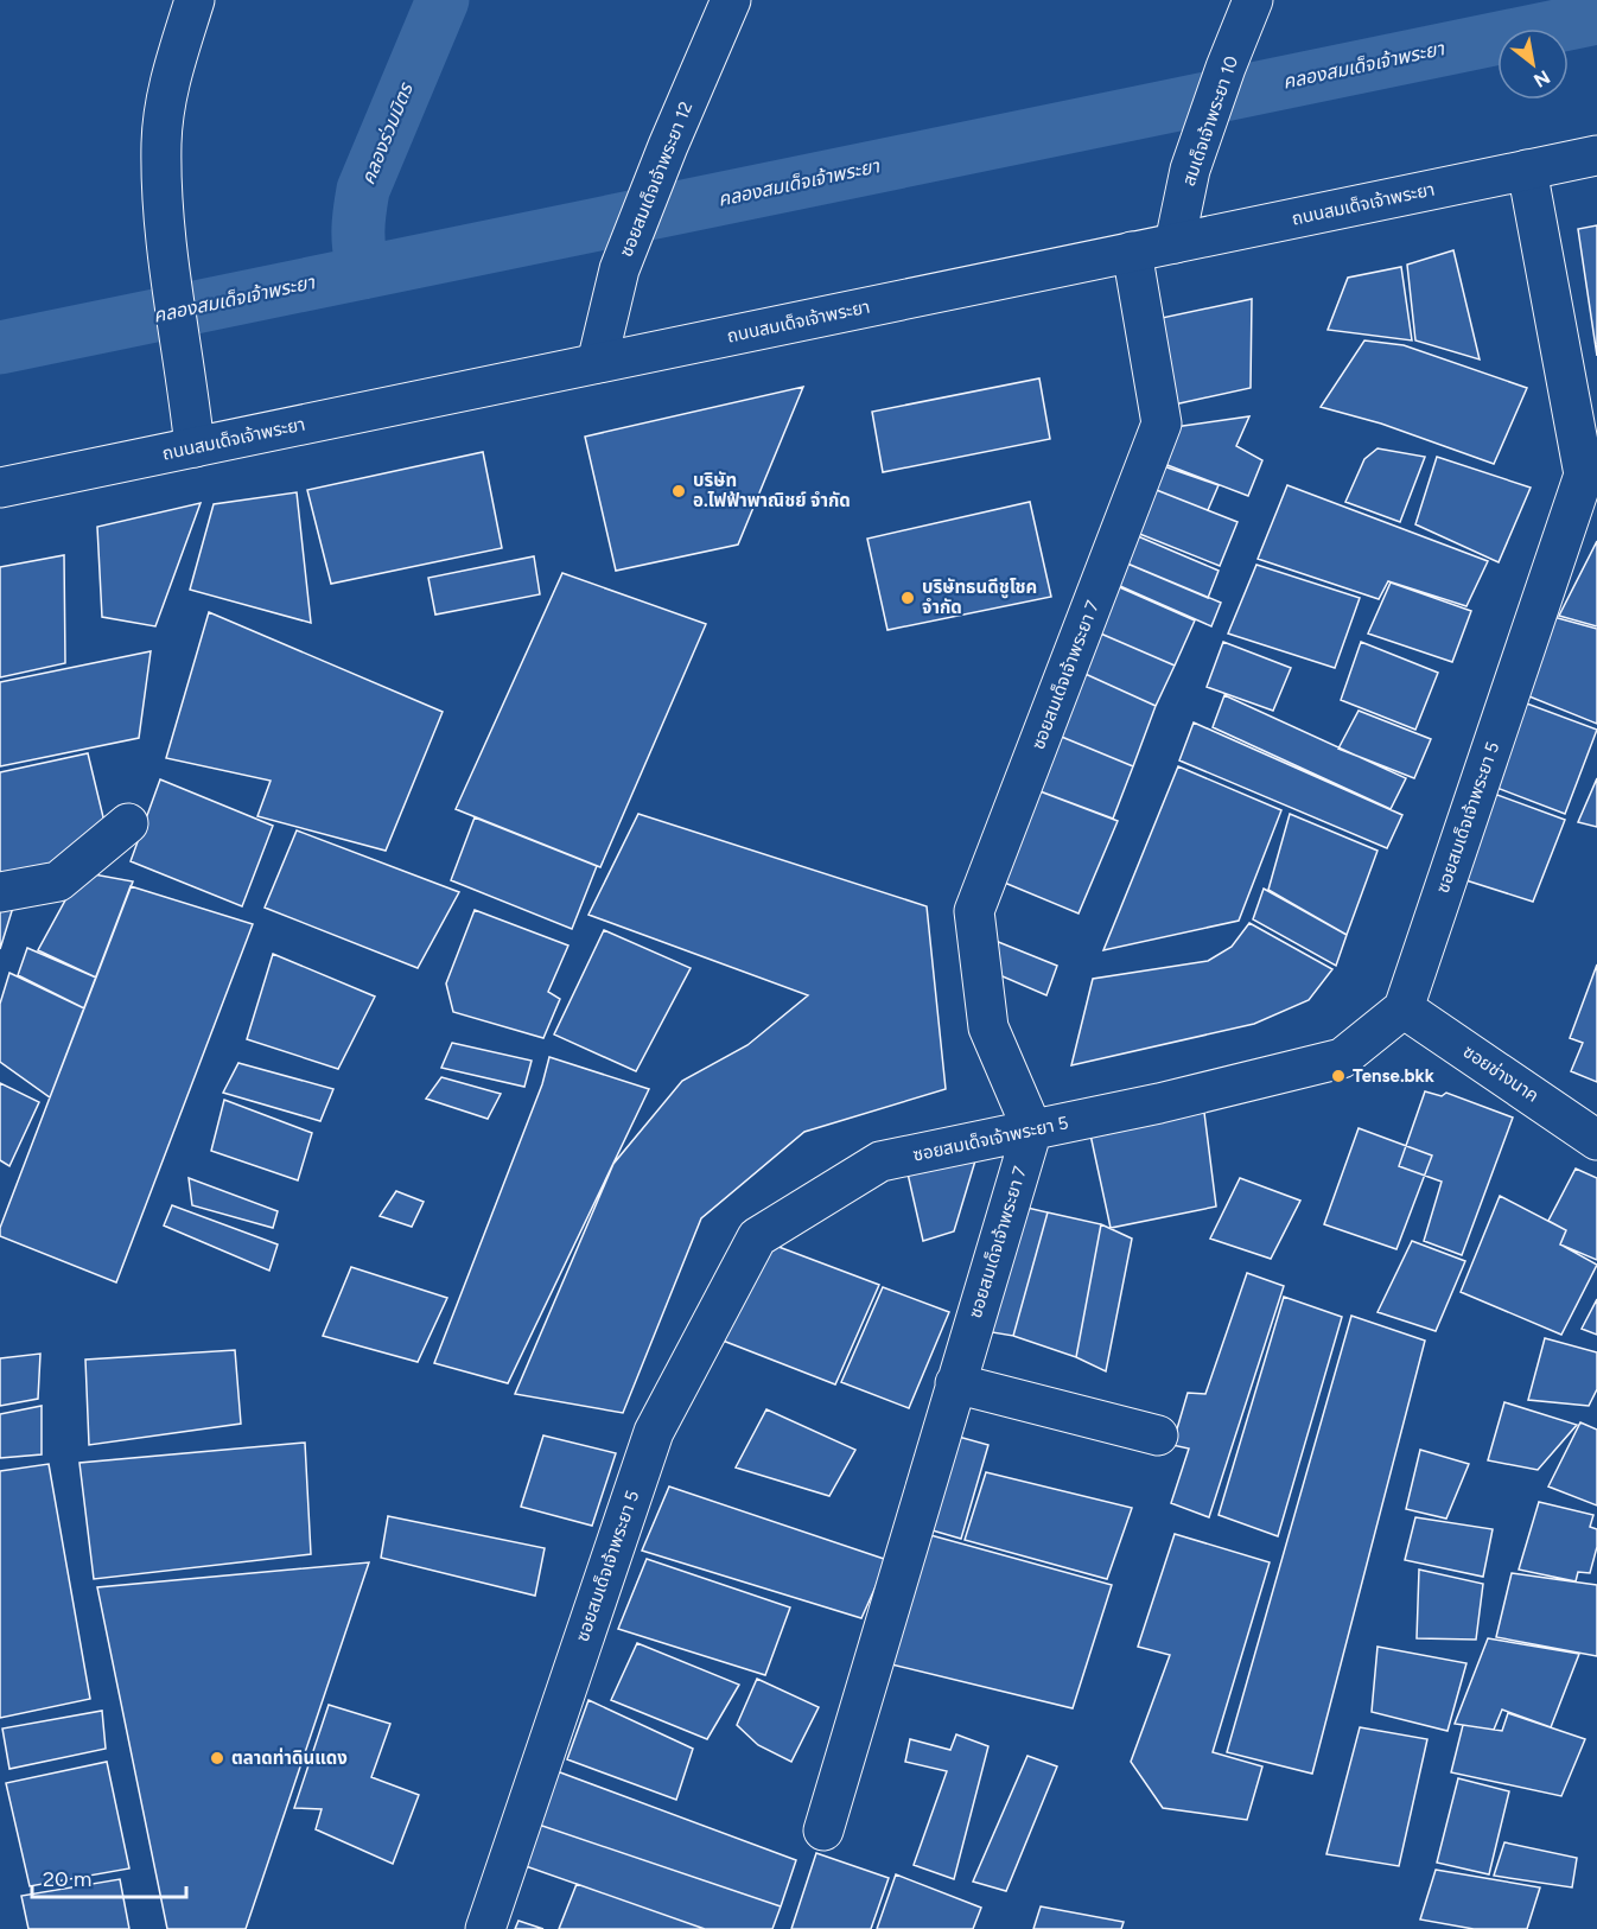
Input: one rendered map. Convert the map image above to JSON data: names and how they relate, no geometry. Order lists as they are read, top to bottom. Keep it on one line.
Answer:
{"streets":{"street":["สมเด็จเจ้าพระยา 10","ซอยสมเด็จเจ้าพระยา 12","ถนนสมเด็จเจ้าพระยา","ซอยสมเด็จเจ้าพระยา 7","ซอยสมเด็จเจ้าพระยา 5","ซอยช่างนาค"]},"crossings":[["สมเด็จเจ้าพระยา 10","ถนนสมเด็จเจ้าพระยา"],["ซอยสมเด็จเจ้าพระยา 12","ถนนสมเด็จเจ้าพระยา"],["ถนนสมเด็จเจ้าพระยา","ซอยสมเด็จเจ้าพระยา 7"],["ถนนสมเด็จเจ้าพระยา","ซอยสมเด็จเจ้าพระยา 5"],["ซอยสมเด็จเจ้าพระยา 7","ซอยสมเด็จเจ้าพระยา 5"],["ซอยสมเด็จเจ้าพระยา 5","ซอยช่างนาค"]],"water":["คลองสมเด็จเจ้าพระยา","คลองร่วมมิตร"],"places":["บริษัท อ.ไฟฟ้าพาณิชย์ จำกัด","บริษัทธนดีชูโชค จำกัด","Tense.bkk","ตลาดท่าดินแดง"],"scale_bar":"20 m","north":"bottom right"}
